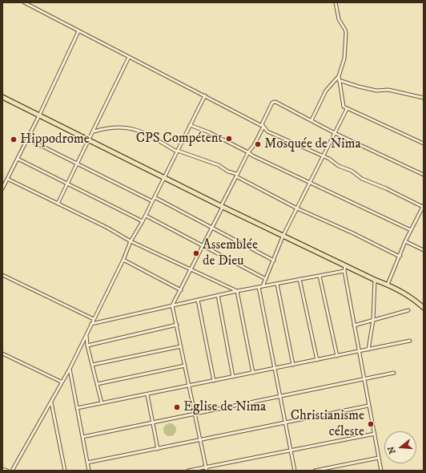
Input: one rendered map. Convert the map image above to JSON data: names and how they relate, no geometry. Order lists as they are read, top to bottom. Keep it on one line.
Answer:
{"places":["CPS Compétent","Hippodrome","Mosquée de Nima","Assemblée de Dieu","Eglise de Nima","Christianisme céleste"],"north":"left"}
